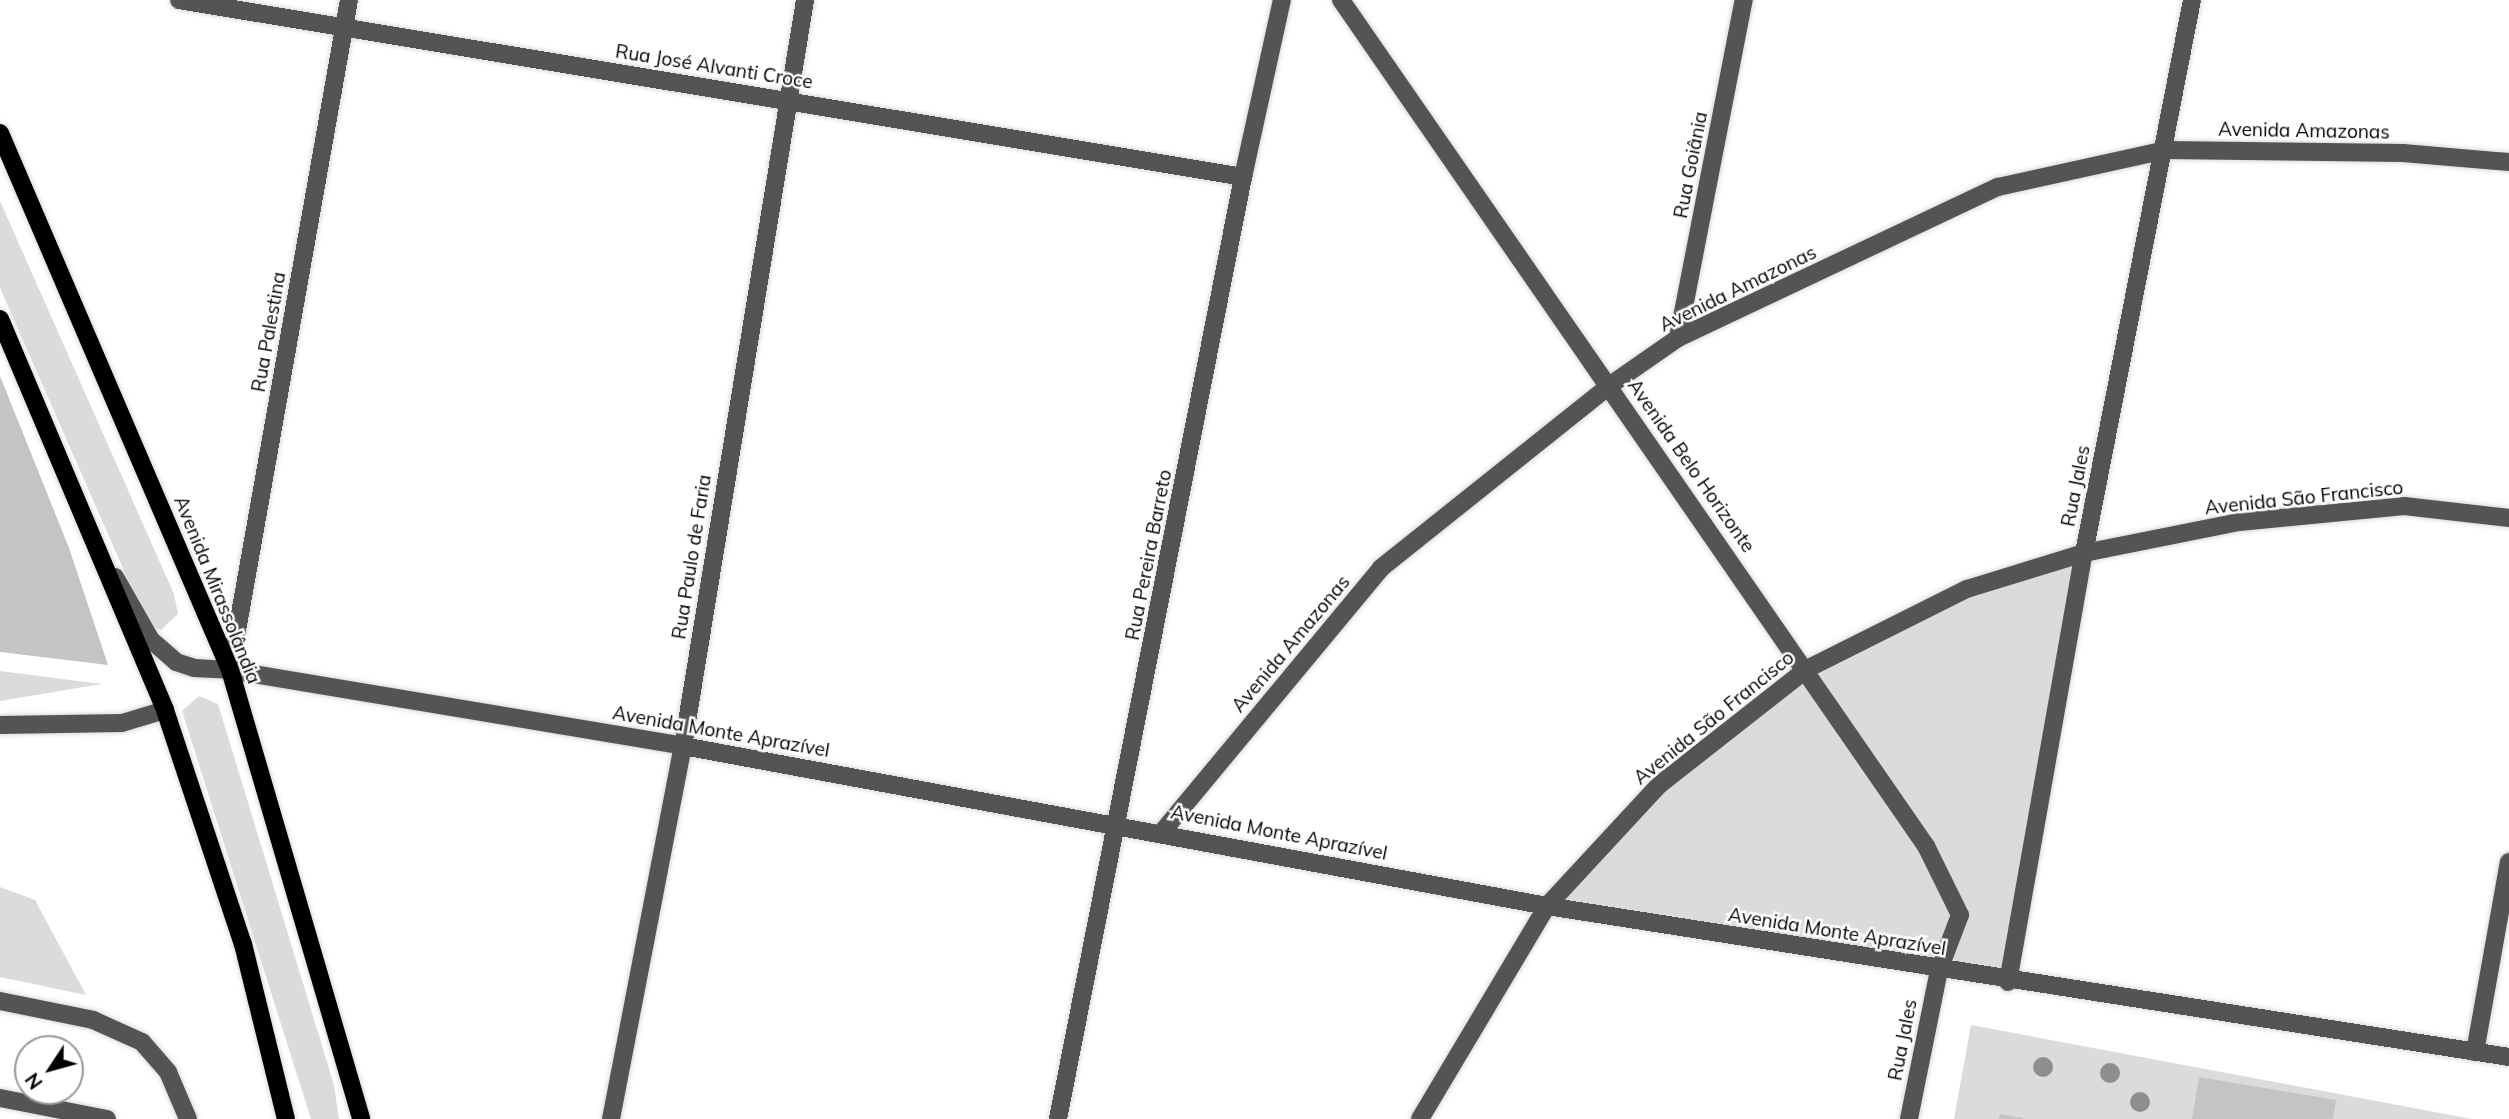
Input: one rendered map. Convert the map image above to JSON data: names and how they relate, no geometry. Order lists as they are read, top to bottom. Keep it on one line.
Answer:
{"streets":{"main road":["Avenida Mirassolândia"],"street":["Rua José Alvanti Croce","Avenida Amazonas","Rua Goiânia","Rua Palestina","Avenida Belo Horizonte","Rua Jales","Avenida São Francisco","Rua Pereira Barreto","Rua Paulo de Faria","Avenida Monte Aprazível"]},"crossings":[["Rua José Alvanti Croce","Rua Palestina"],["Rua José Alvanti Croce","Rua Pereira Barreto"],["Rua José Alvanti Croce","Rua Paulo de Faria"],["Avenida Amazonas","Rua Goiânia"],["Avenida Amazonas","Avenida Belo Horizonte"],["Avenida Amazonas","Rua Jales"],["Avenida Amazonas","Avenida Monte Aprazível"],["Rua Palestina","Avenida Mirassolândia"],["Rua Palestina","Avenida Monte Aprazível"],["Avenida Belo Horizonte","Rua Jales"],["Avenida Belo Horizonte","Avenida São Francisco"],["Avenida Belo Horizonte","Avenida Monte Aprazível"],["Rua Jales","Avenida São Francisco"],["Rua Jales","Avenida Monte Aprazível"],["Avenida São Francisco","Avenida Monte Aprazível"],["Rua Pereira Barreto","Avenida Monte Aprazível"],["Rua Paulo de Faria","Avenida Monte Aprazível"],["Avenida Mirassolândia","Avenida Monte Aprazível"]],"north":"bottom left"}
